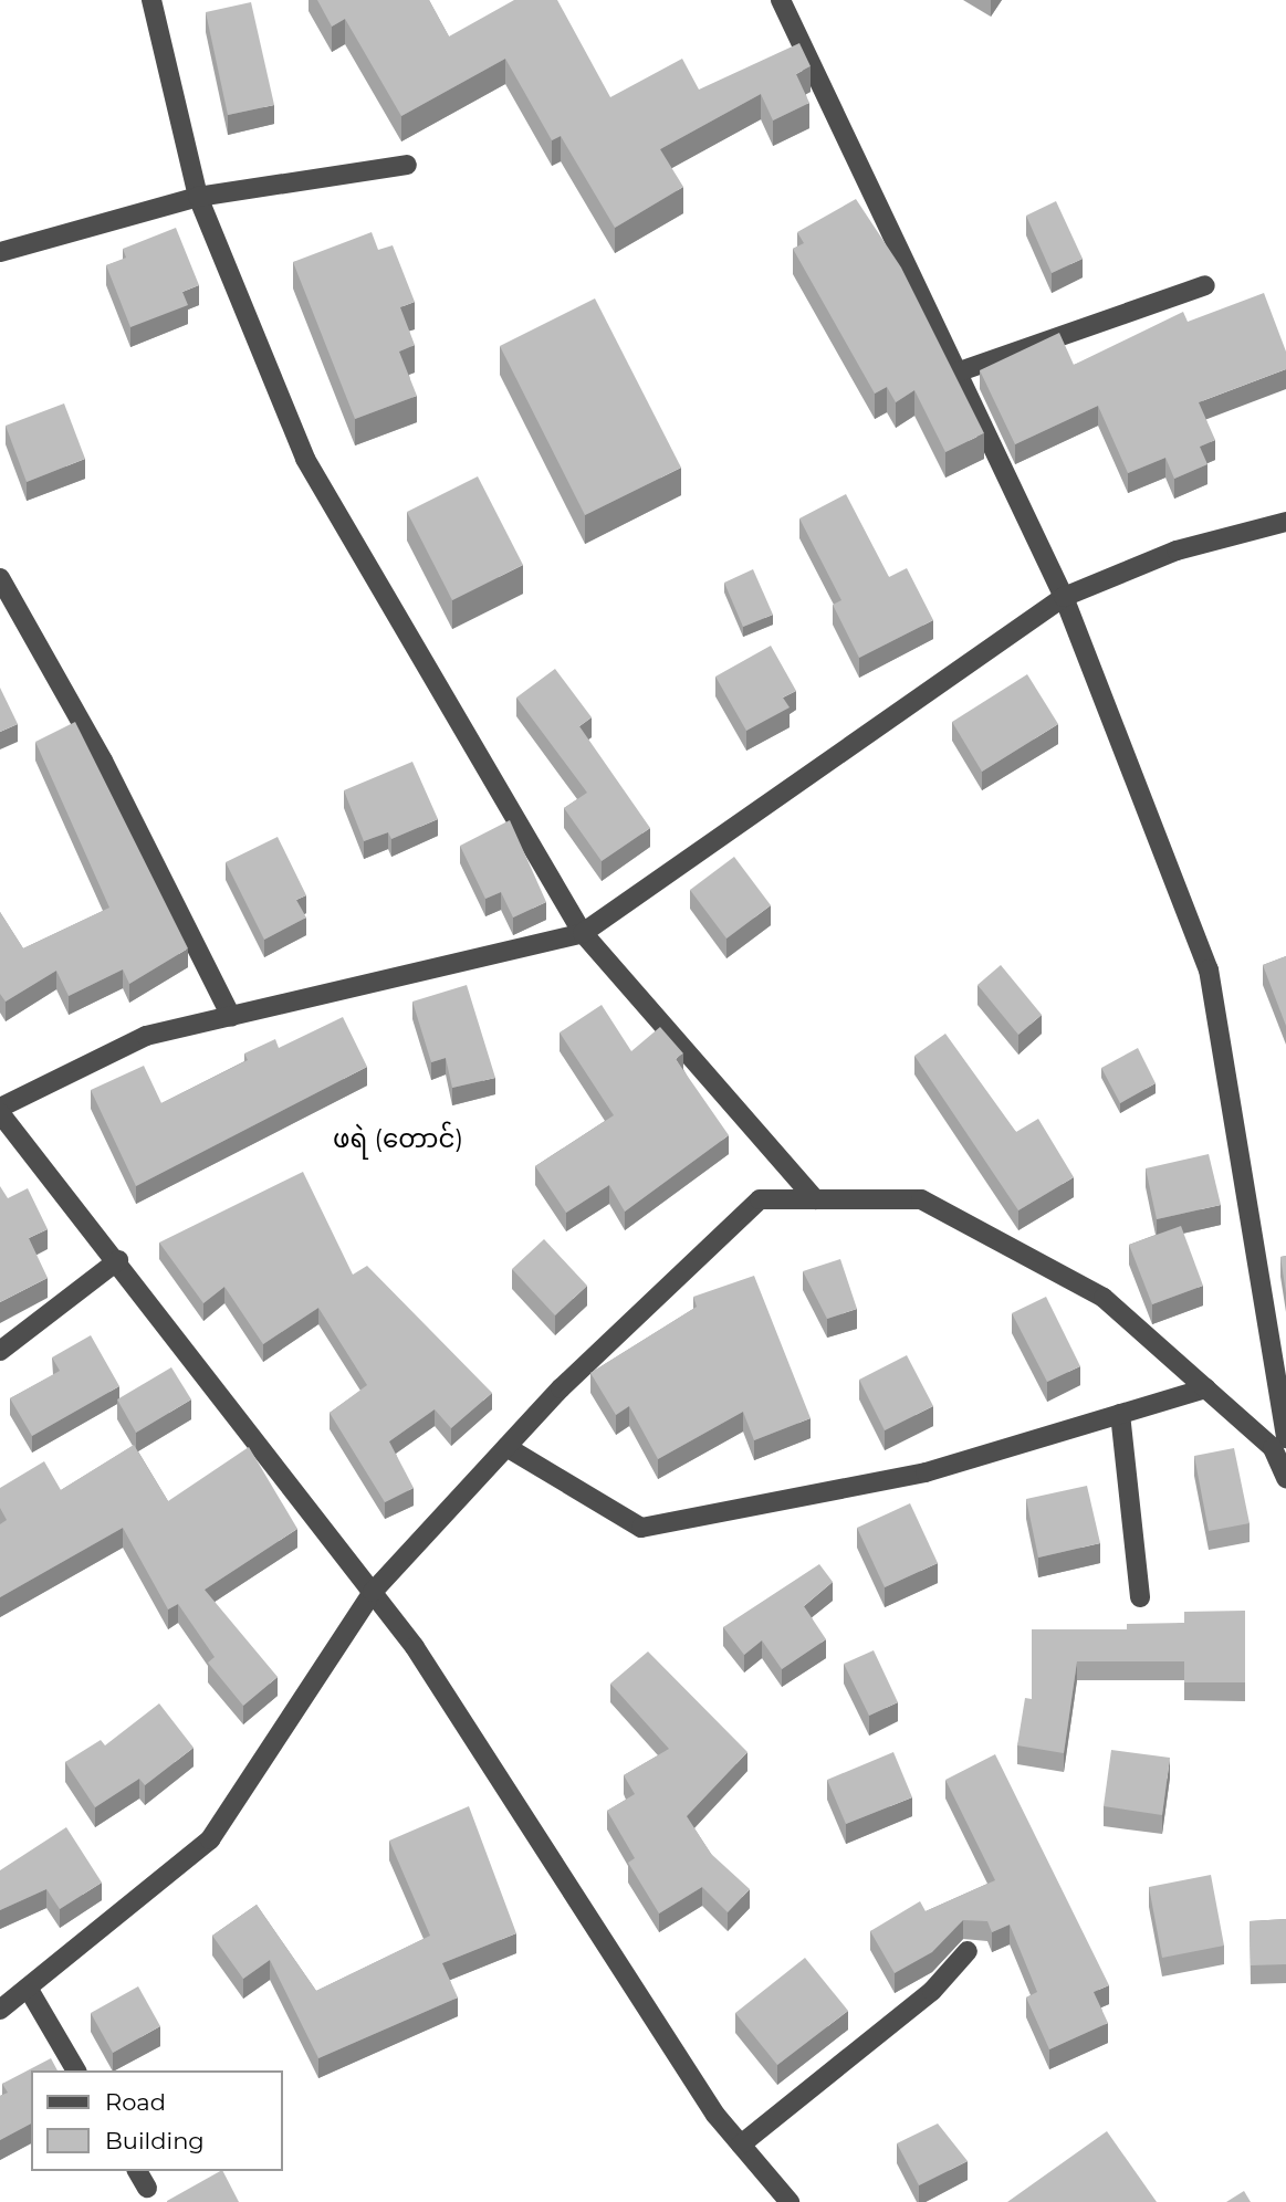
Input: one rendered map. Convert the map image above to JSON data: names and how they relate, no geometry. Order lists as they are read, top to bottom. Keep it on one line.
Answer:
{"districts":["ဖရဲ (တောင်)"],"legend":["Road","Building"]}
